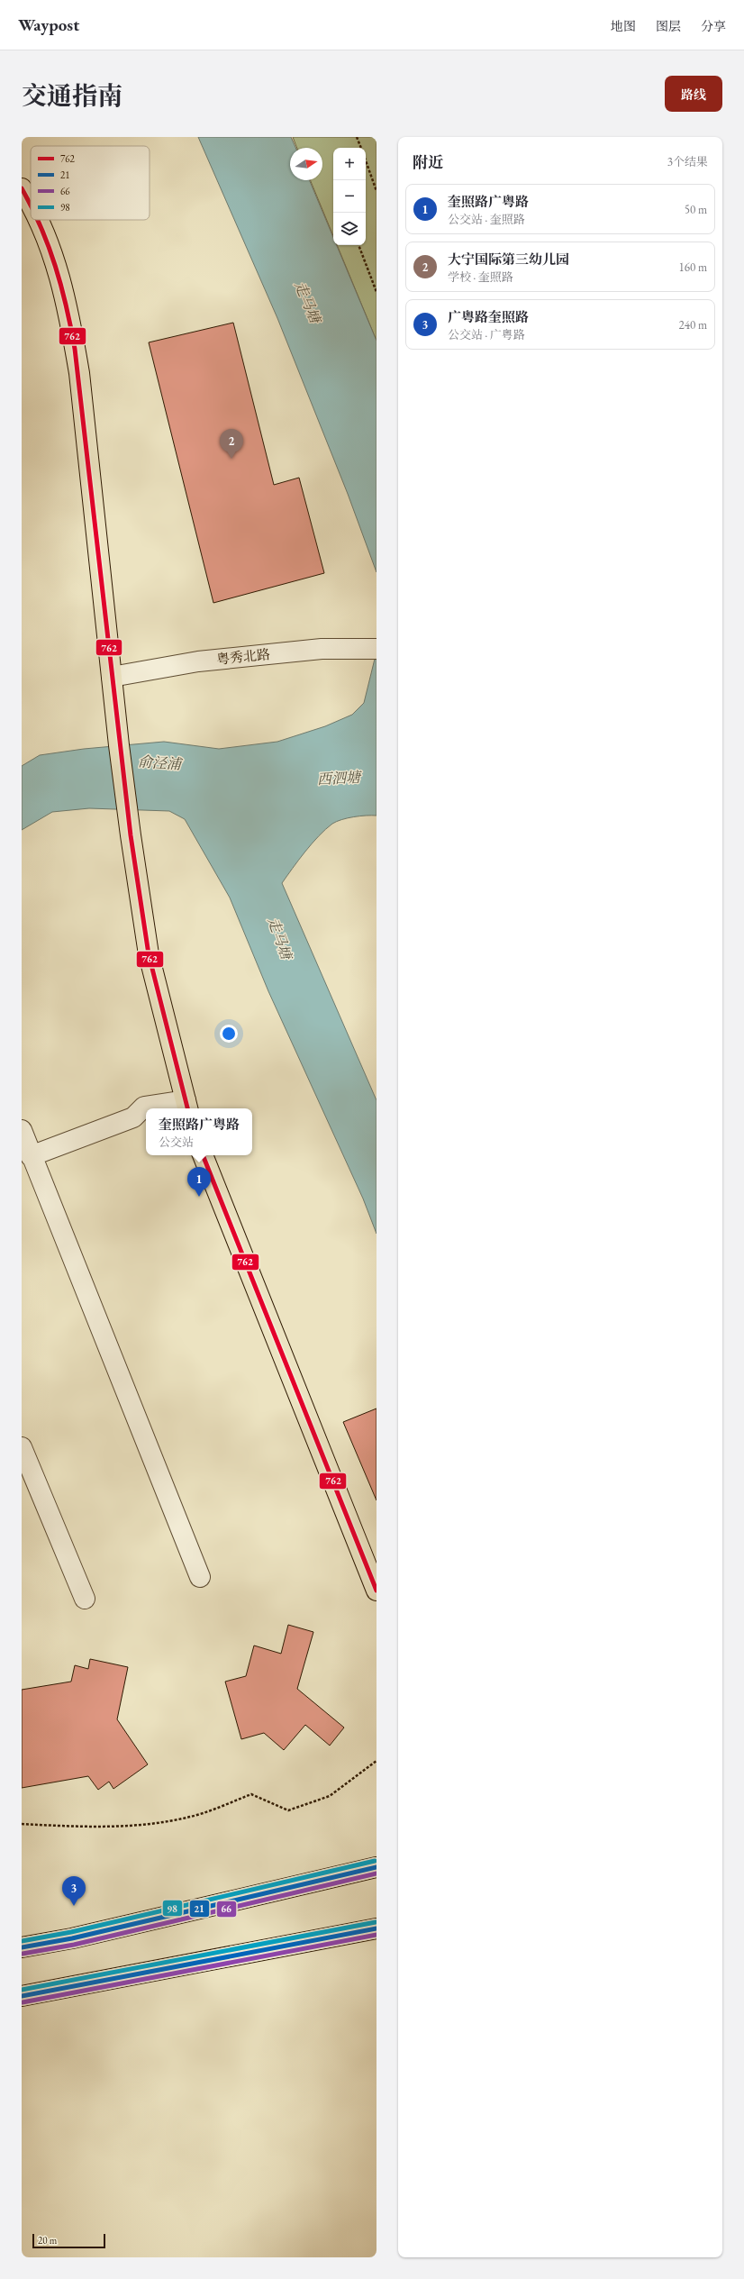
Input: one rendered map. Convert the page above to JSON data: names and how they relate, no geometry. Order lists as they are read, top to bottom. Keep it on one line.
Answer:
{"streets":{"street":["粤秀北路"]},"water":["走马塘","俞泾浦","西泗塘"],"lines":["transit line 762","transit line 98","transit line 21","transit line 66"],"legend":["762","21","66","98"],"scale_bar":"20 m","north":"right","page":{"header":"Waypost","nav":["地图","图层","分享"],"title":"交通指南","buttons":"路线","heading":["附近","3个结果"],"map_buttons":["+","−"],"list":[{"mark":"1","name":"奎照路广粤路","note":"公交站 · 奎照路","value":"50 m"},{"mark":"2","name":"大宁国际第三幼儿园","note":"学校 · 奎照路","value":"160 m"},{"mark":"3","name":"广粤路奎照路","note":"公交站 · 广粤路","value":"240 m"}],"pins":["2","1","3"],"popup":["奎照路广粤路","公交站"],"scale":"20 m"}}
